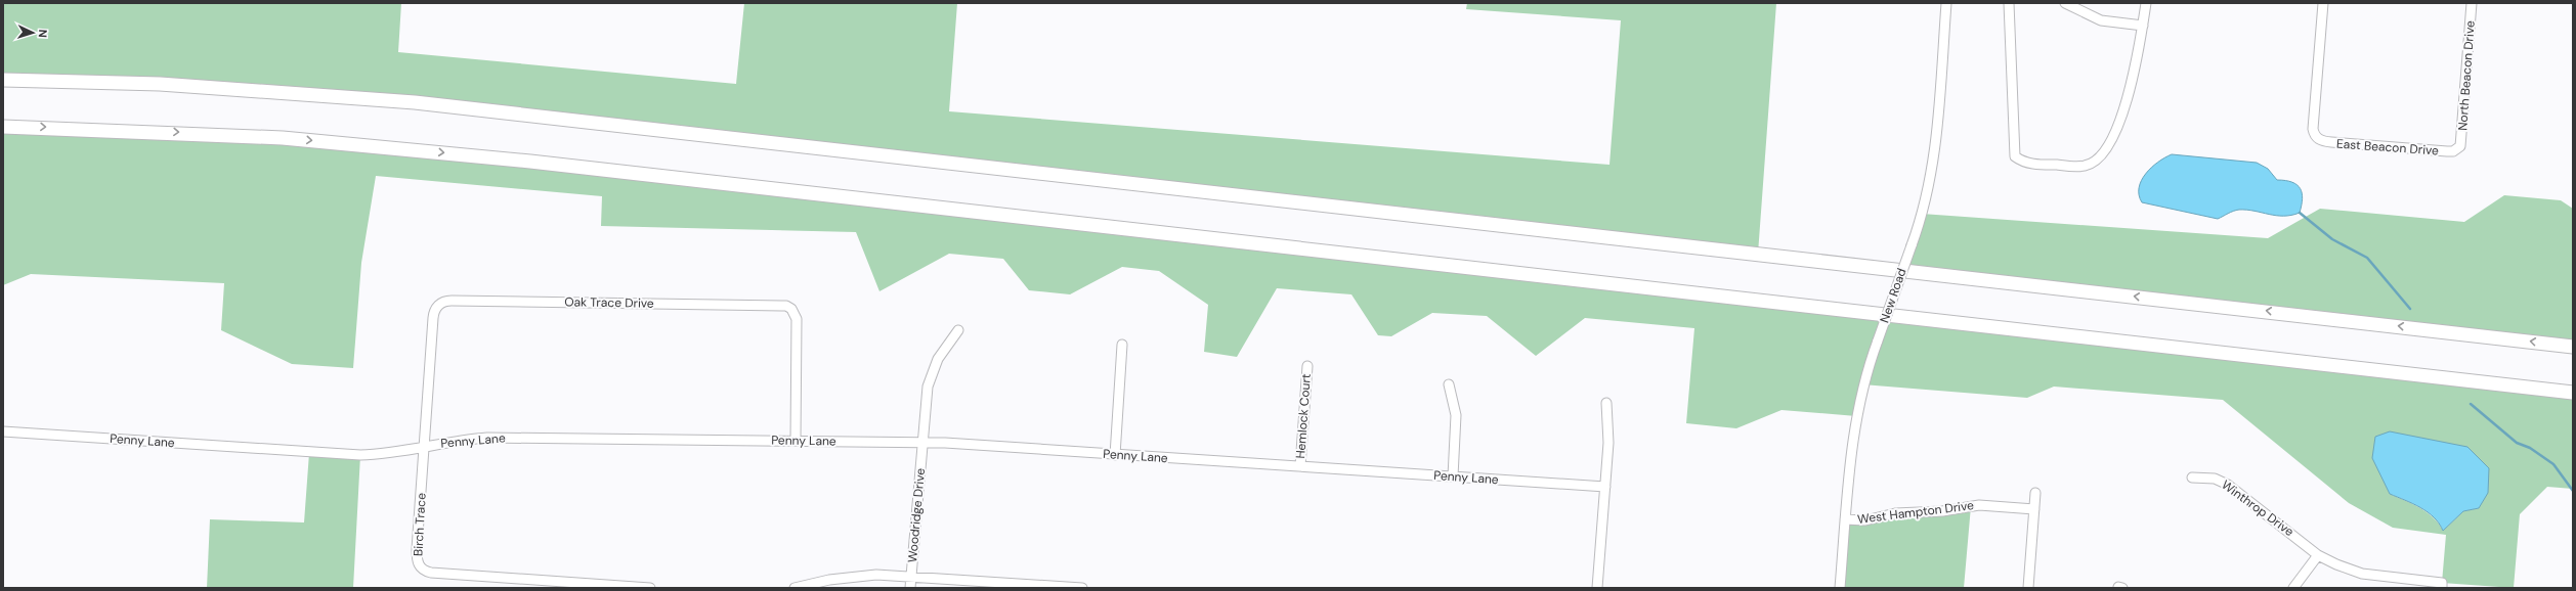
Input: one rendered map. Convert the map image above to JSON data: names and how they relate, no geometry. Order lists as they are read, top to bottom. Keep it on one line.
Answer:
{"streets":{"street":["North Beacon Drive","East Beacon Drive","New Road","Oak Trace Drive","Hemlock Court","Penny Lane","Winthrop Drive","West Hampton Drive","Woodridge Drive","Birch Trace"]},"crossings":[["North Beacon Drive","East Beacon Drive"],["New Road","West Hampton Drive"],["Oak Trace Drive","Penny Lane"],["Oak Trace Drive","Birch Trace"],["Hemlock Court","Penny Lane"],["Penny Lane","Woodridge Drive"],["Penny Lane","Birch Trace"]],"north":"right"}
